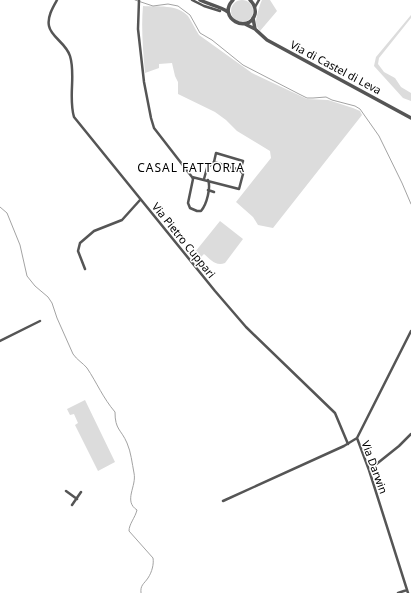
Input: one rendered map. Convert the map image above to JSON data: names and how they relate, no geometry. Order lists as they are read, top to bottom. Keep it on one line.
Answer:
{"streets":{"street":["Via di Castel di Leva","Via Pietro Cuppari","Via Darwin"]},"districts":["CASAL FATTORIA"]}
